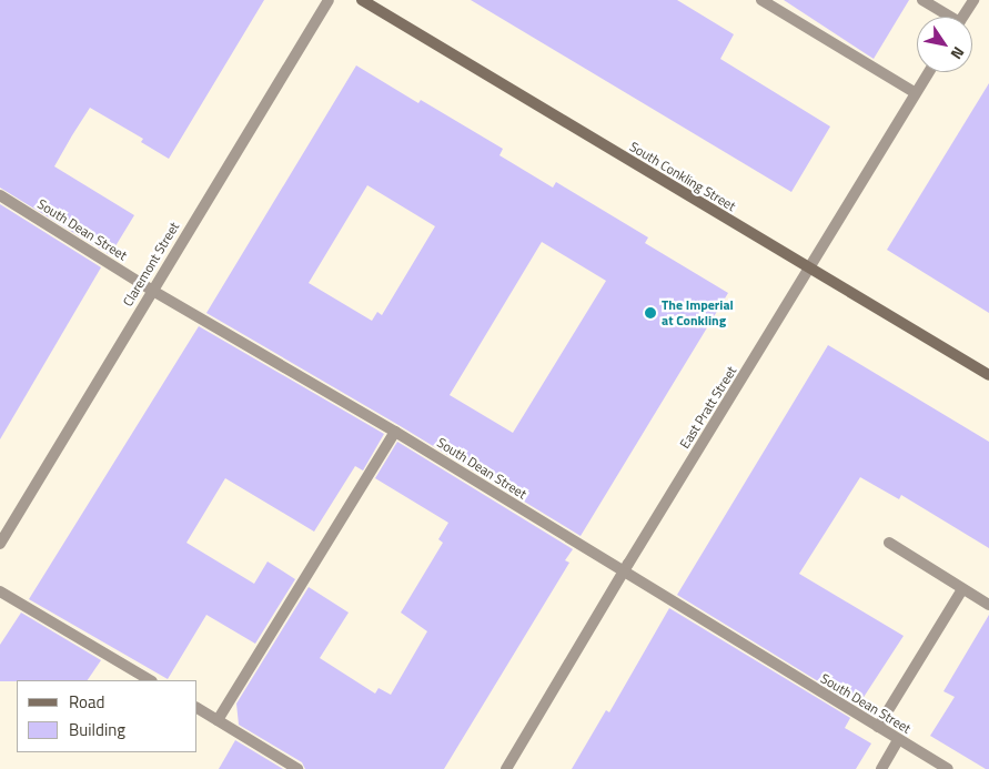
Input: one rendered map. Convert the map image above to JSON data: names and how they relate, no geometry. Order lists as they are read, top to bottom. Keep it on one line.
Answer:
{"streets":{"street":["South Conkling Street","South Dean Street","Claremont Street","East Pratt Street"]},"crossings":[["South Conkling Street","East Pratt Street"],["South Dean Street","Claremont Street"],["South Dean Street","East Pratt Street"]],"places":["The Imperial at Conkling"],"legend":["Road","Building"],"north":"bottom right"}
